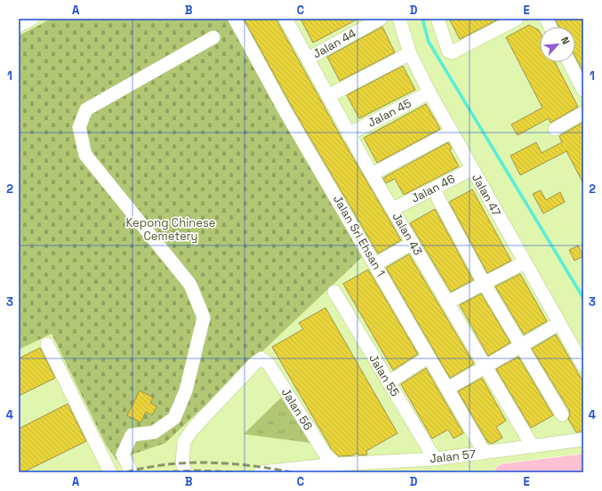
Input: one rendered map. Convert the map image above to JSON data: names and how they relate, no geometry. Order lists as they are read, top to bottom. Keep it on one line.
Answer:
{"streets":{"street":["Jalan 44","Jalan 45","Jalan 46","Jalan 47","Jalan 43","Jalan Sri Ehsan 1","Jalan 55","Jalan 56","Jalan 57"]},"crossings":[["Jalan 44","Jalan 43"],["Jalan 45","Jalan 47"],["Jalan 45","Jalan 43"],["Jalan 46","Jalan 47"],["Jalan 46","Jalan 43"],["Jalan 43","Jalan 57"],["Jalan Sri Ehsan 1","Jalan 57"],["Jalan 55","Jalan 57"],["Jalan 56","Jalan 57"]],"parks":["Kepong Chinese Cemetery"],"north":"top right","grid":{"columns":["A","B","C","D","E"],"rows":["1","2","3","4"]}}
